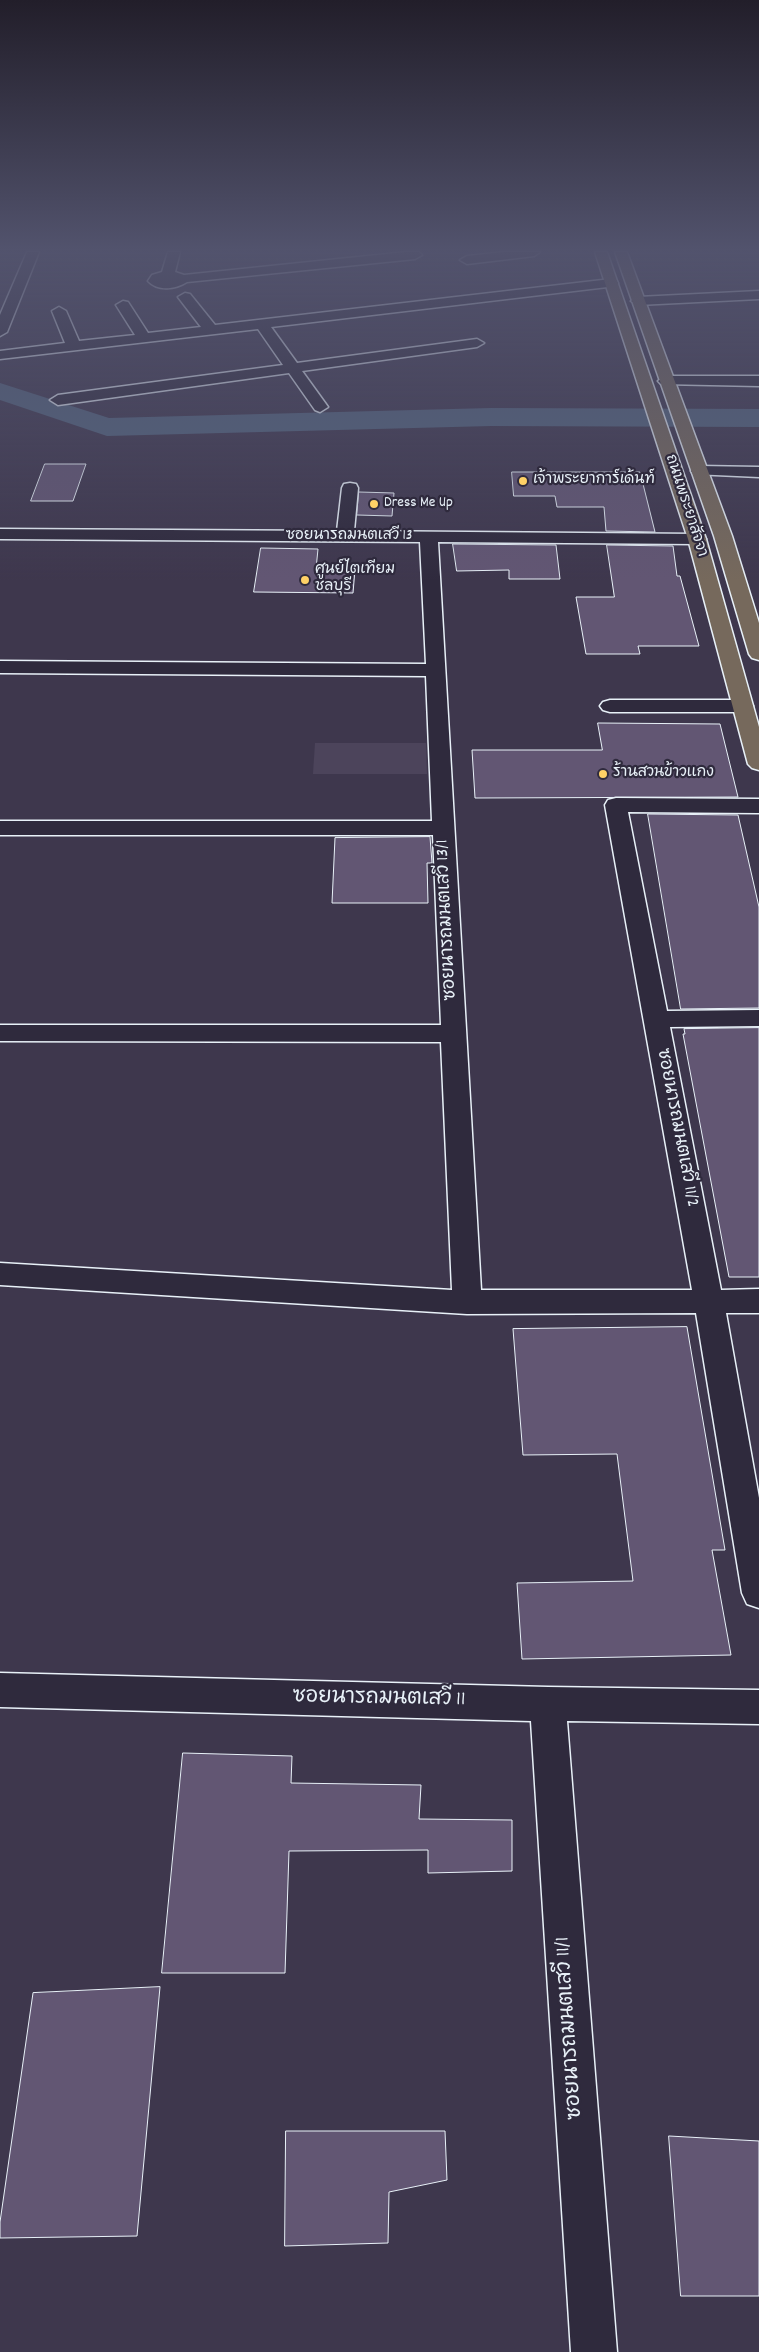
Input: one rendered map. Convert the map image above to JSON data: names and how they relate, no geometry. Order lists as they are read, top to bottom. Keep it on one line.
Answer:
{"streets":{"main road":["ถนนพระยาสัจจา"],"street":["ซอยนารถมนตเสวี 13","ซอยนารถมนตเสวี 13/1","ซอยนารถมนตเสวี 11/2","ซอยนารถมนตเสวี 11","ซอยนารถมนตเสวี 11/1"]},"crossings":[["ถนนพระยาสัจจา","ซอยนารถมนตเสวี 13"],["ซอยนารถมนตเสวี 13","ซอยนารถมนตเสวี 13/1"],["ซอยนารถมนตเสวี 11","ซอยนารถมนตเสวี 11/1"]],"places":["เจ้าพระยาการ์เด้นท์","Dress Me Up","ศูนย์ไตเทียม ชลบุรี","ร้านสวนข้าวแกง"]}
